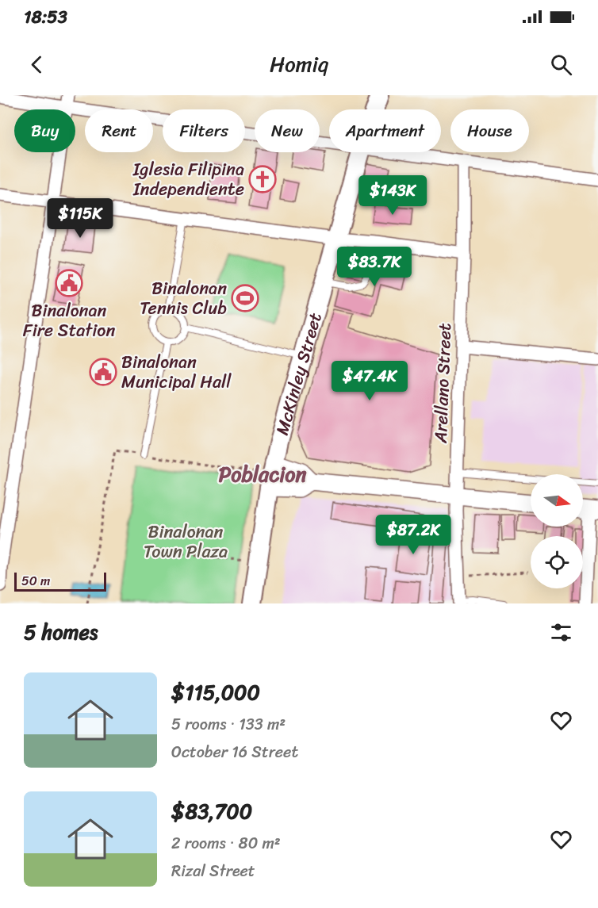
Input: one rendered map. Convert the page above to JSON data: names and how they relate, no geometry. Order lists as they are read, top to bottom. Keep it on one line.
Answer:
{"streets":{"main road":["McKinley Street"],"street":["Arellano Street"]},"districts":["Poblacion"],"parks":["Binalonan Town Plaza"],"places":{"church":["Iglesia Filipina Independiente"],"public building":["Binalonan Fire Station","Binalonan Municipal Hall"],"sports":["Binalonan Tennis Club"]},"scale_bar":"50 m","north":"right","page":{"status":"18:53","header":"Homiq","chip":["Buy","Rent","Filters","New","Apartment","House"],"price":["$143K","$115K","$83.7K","$47.4K","$87.2K"],"scale":"50 m","heading":"5 homes","list":[{"name":"$115,000","note":"5 rooms · 133 m² · October 16 Street"},{"name":"$83,700","note":"2 rooms · 80 m² · Rizal Street"}]}}
